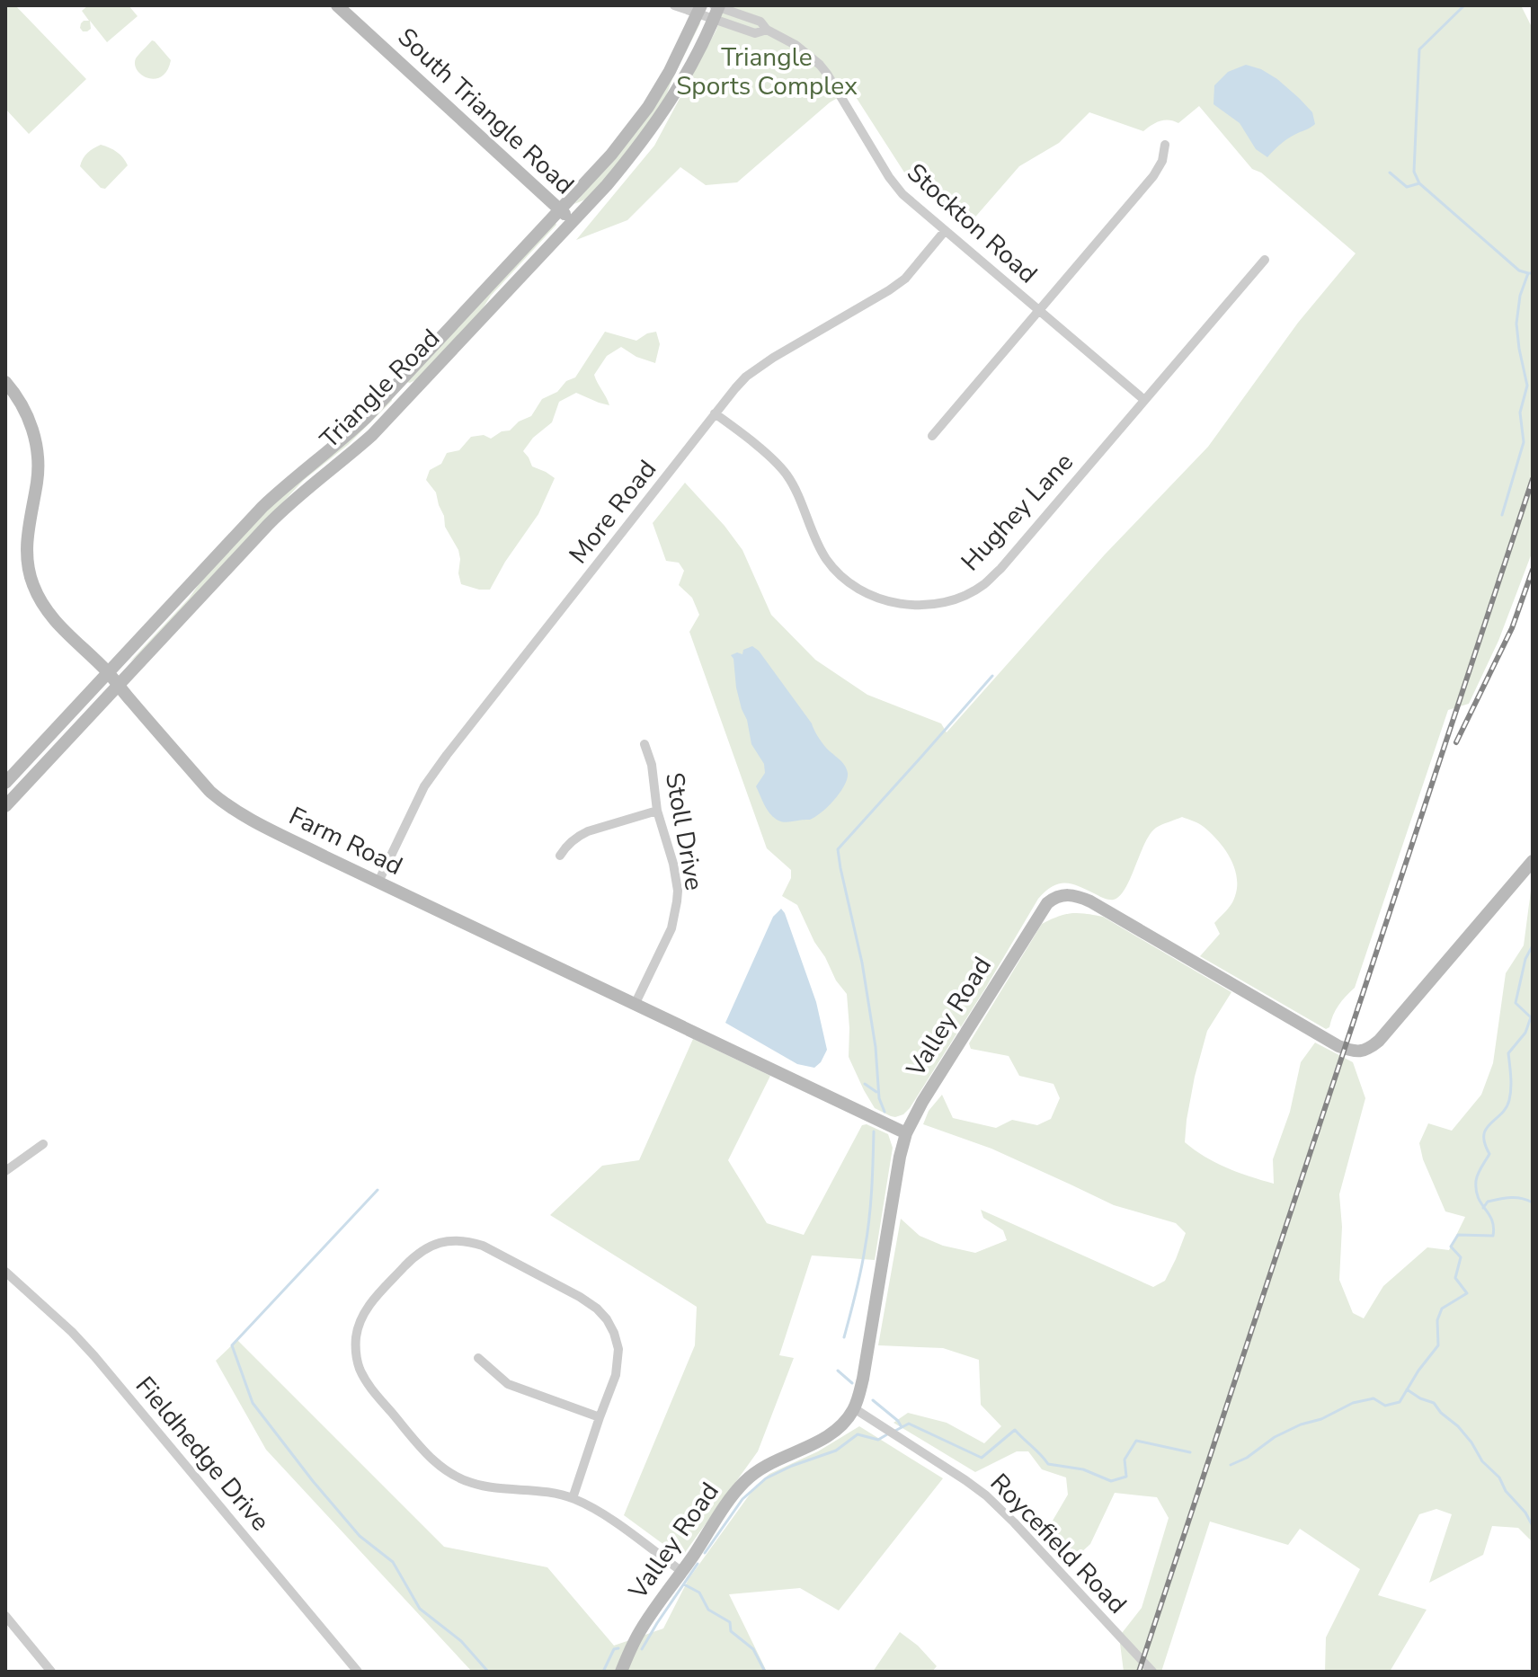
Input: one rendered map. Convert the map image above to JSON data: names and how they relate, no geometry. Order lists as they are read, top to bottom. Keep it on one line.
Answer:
{"streets":{"street":["South Triangle Road","Stockton Road","Triangle Road","More Road","Hughey Lane","Stoll Drive","Farm Road","Valley Road","Fieldhedge Drive","Roycefield Road"]},"crossings":[["South Triangle Road","Triangle Road"],["Stockton Road","Triangle Road"],["Stockton Road","More Road"],["Stockton Road","Hughey Lane"],["Triangle Road","Farm Road"],["More Road","Hughey Lane"],["More Road","Farm Road"],["Stoll Drive","Farm Road"],["Farm Road","Valley Road"],["Valley Road","Roycefield Road"]],"parks":["Triangle Sports Complex"]}
